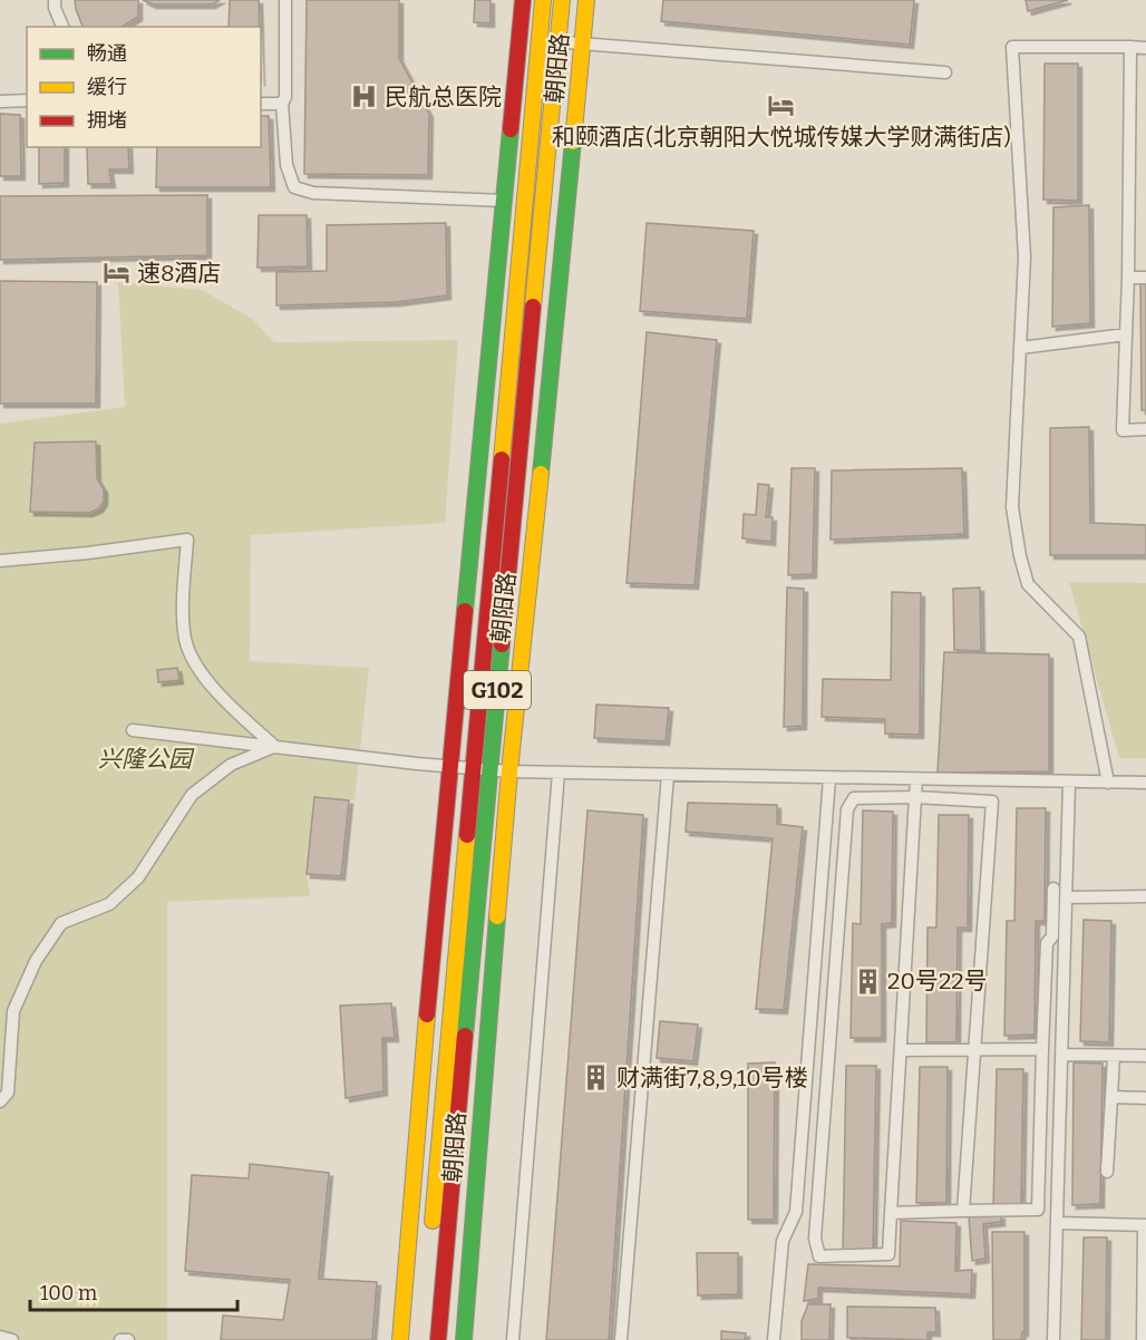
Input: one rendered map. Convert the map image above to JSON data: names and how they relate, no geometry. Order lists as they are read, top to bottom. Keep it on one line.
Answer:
{"streets":{"main road":["朝阳路","G102"]},"parks":["兴隆公园"],"places":{"hospital":["民航总医院"],"hotel":["和颐酒店(北京朝阳大悦城传媒大学财满街店)","速8酒店"],"building":["20号22号","财满街7,8,9,10号楼"]},"legend":["畅通","缓行","拥堵"],"scale_bar":"100 m"}
